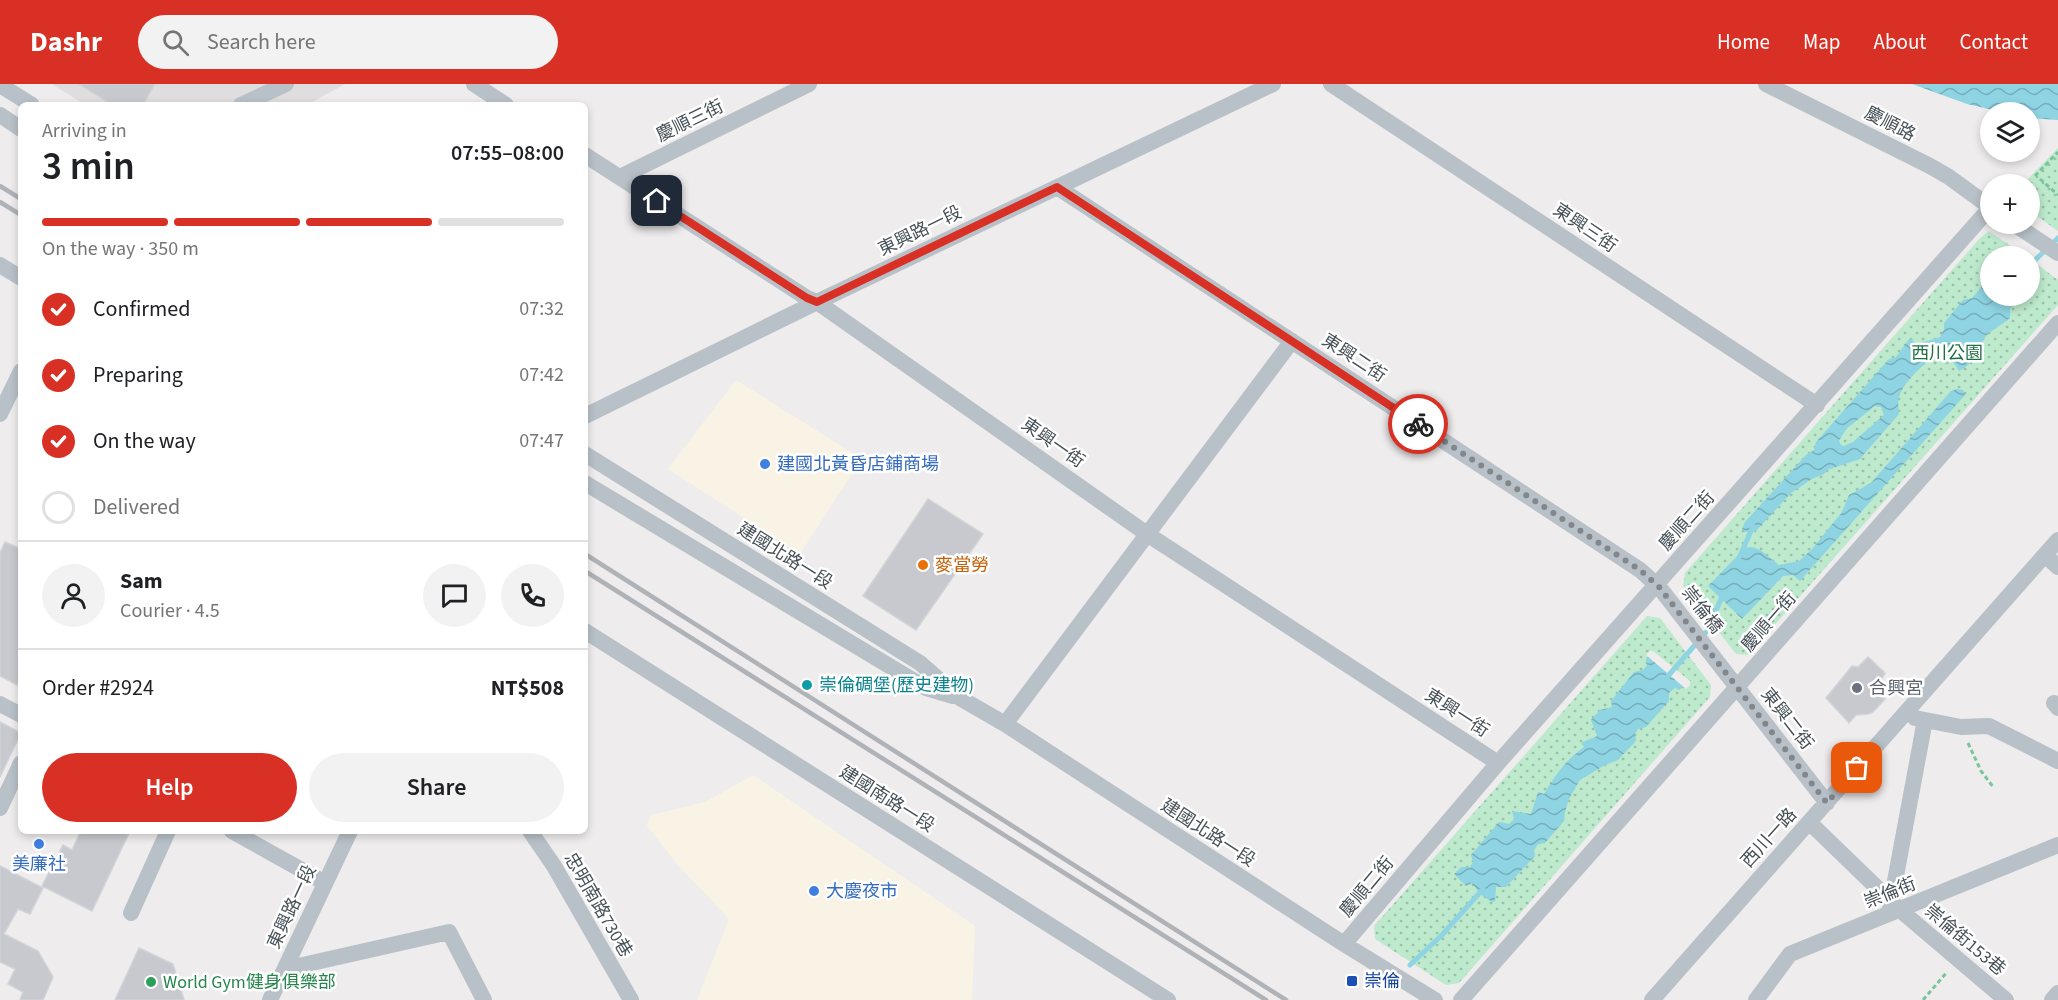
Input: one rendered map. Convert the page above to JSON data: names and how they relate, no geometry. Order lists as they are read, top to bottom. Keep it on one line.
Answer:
{"streets":{"street":["慶順三街","慶順路","東興三街","東興路一段","東興二街","東興一街","慶順二街","建國北路一段","崇倫橋","慶順一街","建國南路一段","西川一路","崇倫街","忠明南路730巷","崇倫街153巷"]},"crossings":[["慶順三街","東興一街"],["東興三街","慶順二街"],["東興路一段","東興二街"],["東興路一段","東興一街"],["東興二街","慶順二街"],["東興二街","崇倫橋"],["東興二街","慶順一街"],["東興二街","西川一路"],["東興一街","慶順二街"],["慶順二街","建國北路一段"],["慶順二街","崇倫橋"],["崇倫橋","慶順一街"],["西川一路","崇倫街153巷"],["崇倫街","崇倫街153巷"]],"parks":["西川公園"],"places":{"other":["建國北黃昏店鋪商場","麥當勞","崇倫碉堡(歷史建物)","合興宮","美廉社","大慶夜市","World Gym健身俱樂部"],"transit":["崇倫"]},"page":{"header":"Dashr","search":"Search here","nav":["Home","Map","About","Contact"],"map_buttons":["+","−"],"heading":["3 min","Arriving in","07:55–08:00"],"panel":["Sam","Courier · 4.5","Order #2924","NT$508"],"bar":"On the way · 350 m","list":[["Confirmed","07:32"],["Preparing","07:42"],["On the way","07:47"],"Delivered"],"buttons":["Help","Share"]}}
